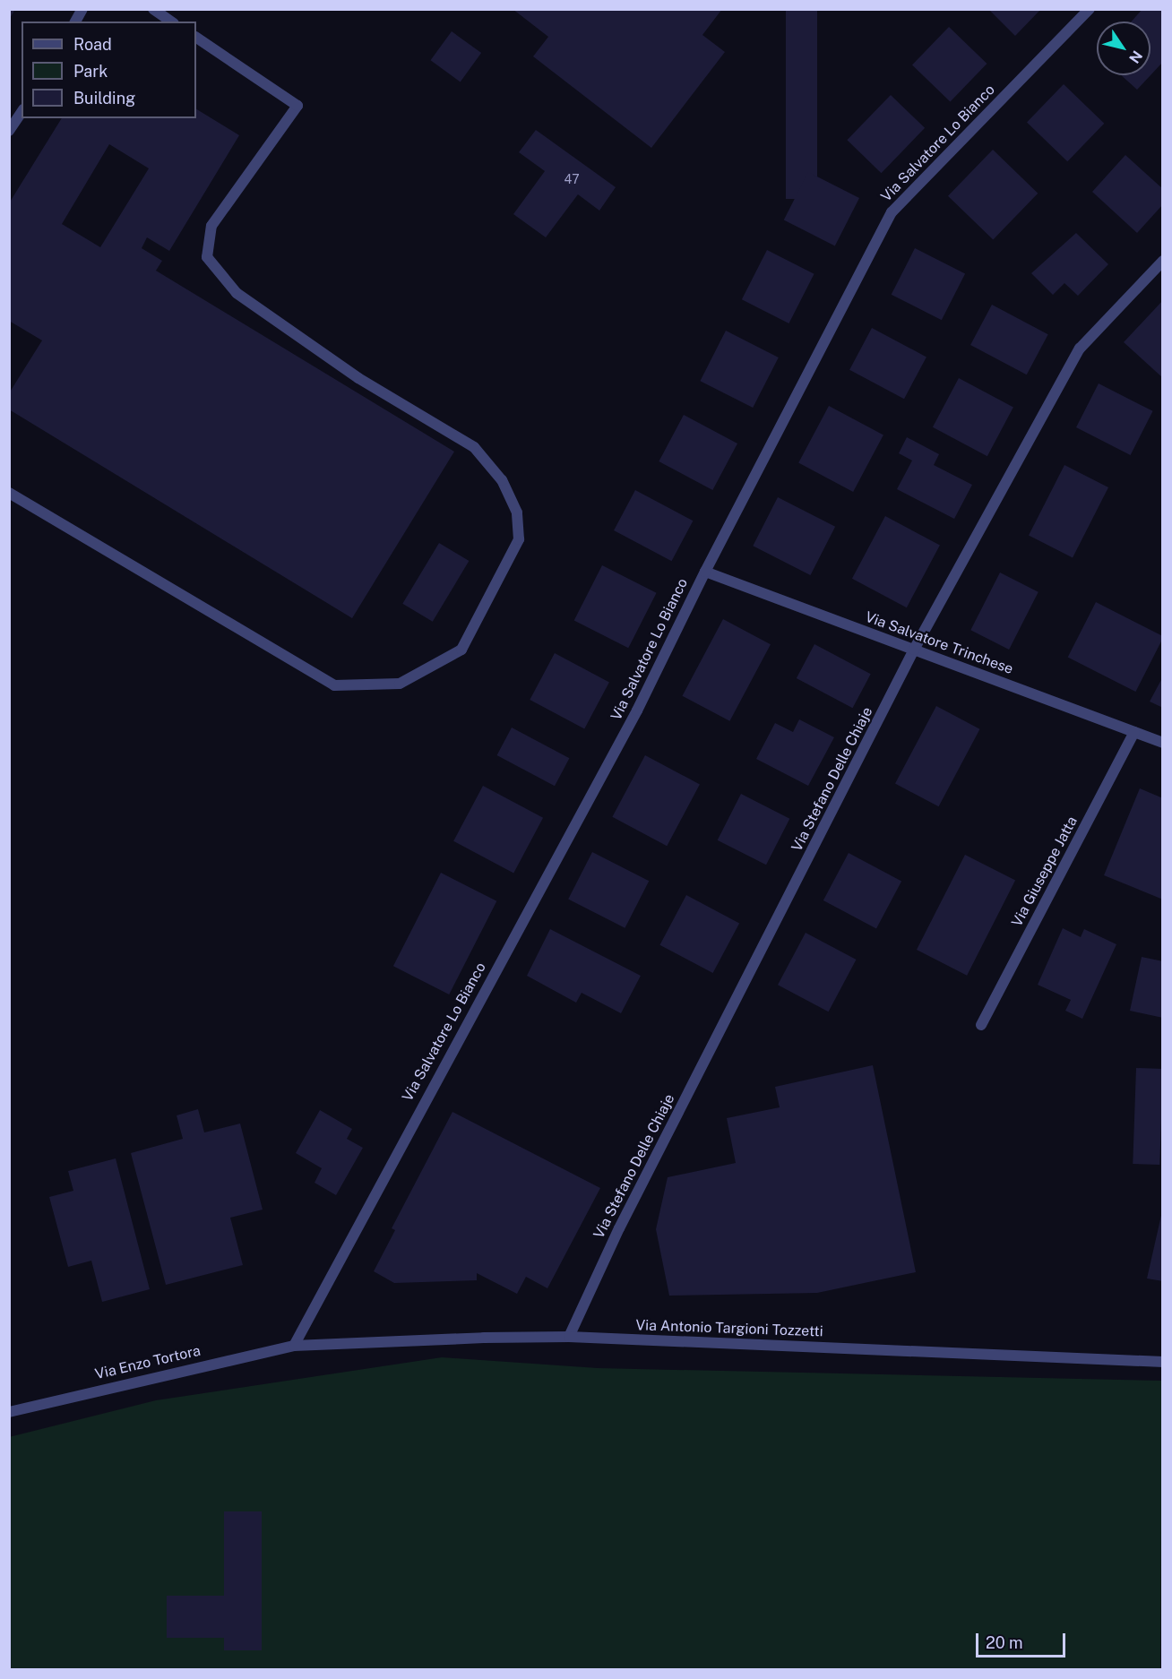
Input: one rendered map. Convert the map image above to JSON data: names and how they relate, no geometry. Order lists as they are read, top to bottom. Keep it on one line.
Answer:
{"streets":{"street":["Via Salvatore Lo Bianco","Via Salvatore Trinchese","Via Stefano Delle Chiaje","Via Giuseppe Jatta","Via Antonio Targioni Tozzetti","Via Enzo Tortora"]},"crossings":[["Via Salvatore Lo Bianco","Via Salvatore Trinchese"],["Via Salvatore Lo Bianco","Via Antonio Targioni Tozzetti"],["Via Salvatore Lo Bianco","Via Enzo Tortora"],["Via Salvatore Trinchese","Via Stefano Delle Chiaje"],["Via Salvatore Trinchese","Via Giuseppe Jatta"],["Via Stefano Delle Chiaje","Via Antonio Targioni Tozzetti"],["Via Antonio Targioni Tozzetti","Via Enzo Tortora"]],"house_numbers":["47"],"legend":["Road","Park","Building"],"scale_bar":"20 m","north":"bottom right"}
